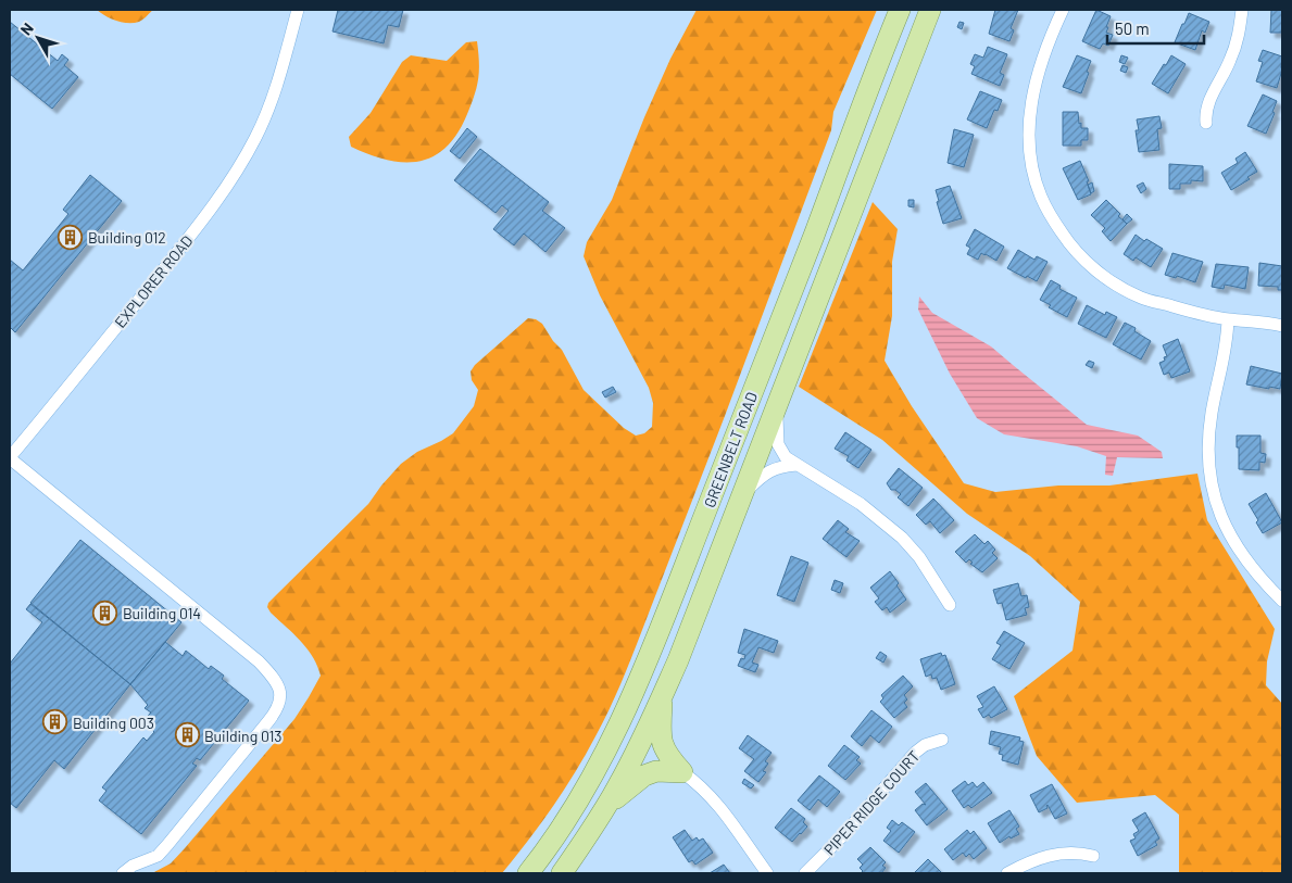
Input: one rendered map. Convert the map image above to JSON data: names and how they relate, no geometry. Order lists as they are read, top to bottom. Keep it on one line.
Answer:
{"streets":{"main road":["GREENBELT ROAD"],"street":["EXPLORER ROAD","PIPER RIDGE COURT"]},"places":{"building":["Building 012","Building 014","Building 003","Building 013"]},"scale_bar":"50 m","north":"top left"}
